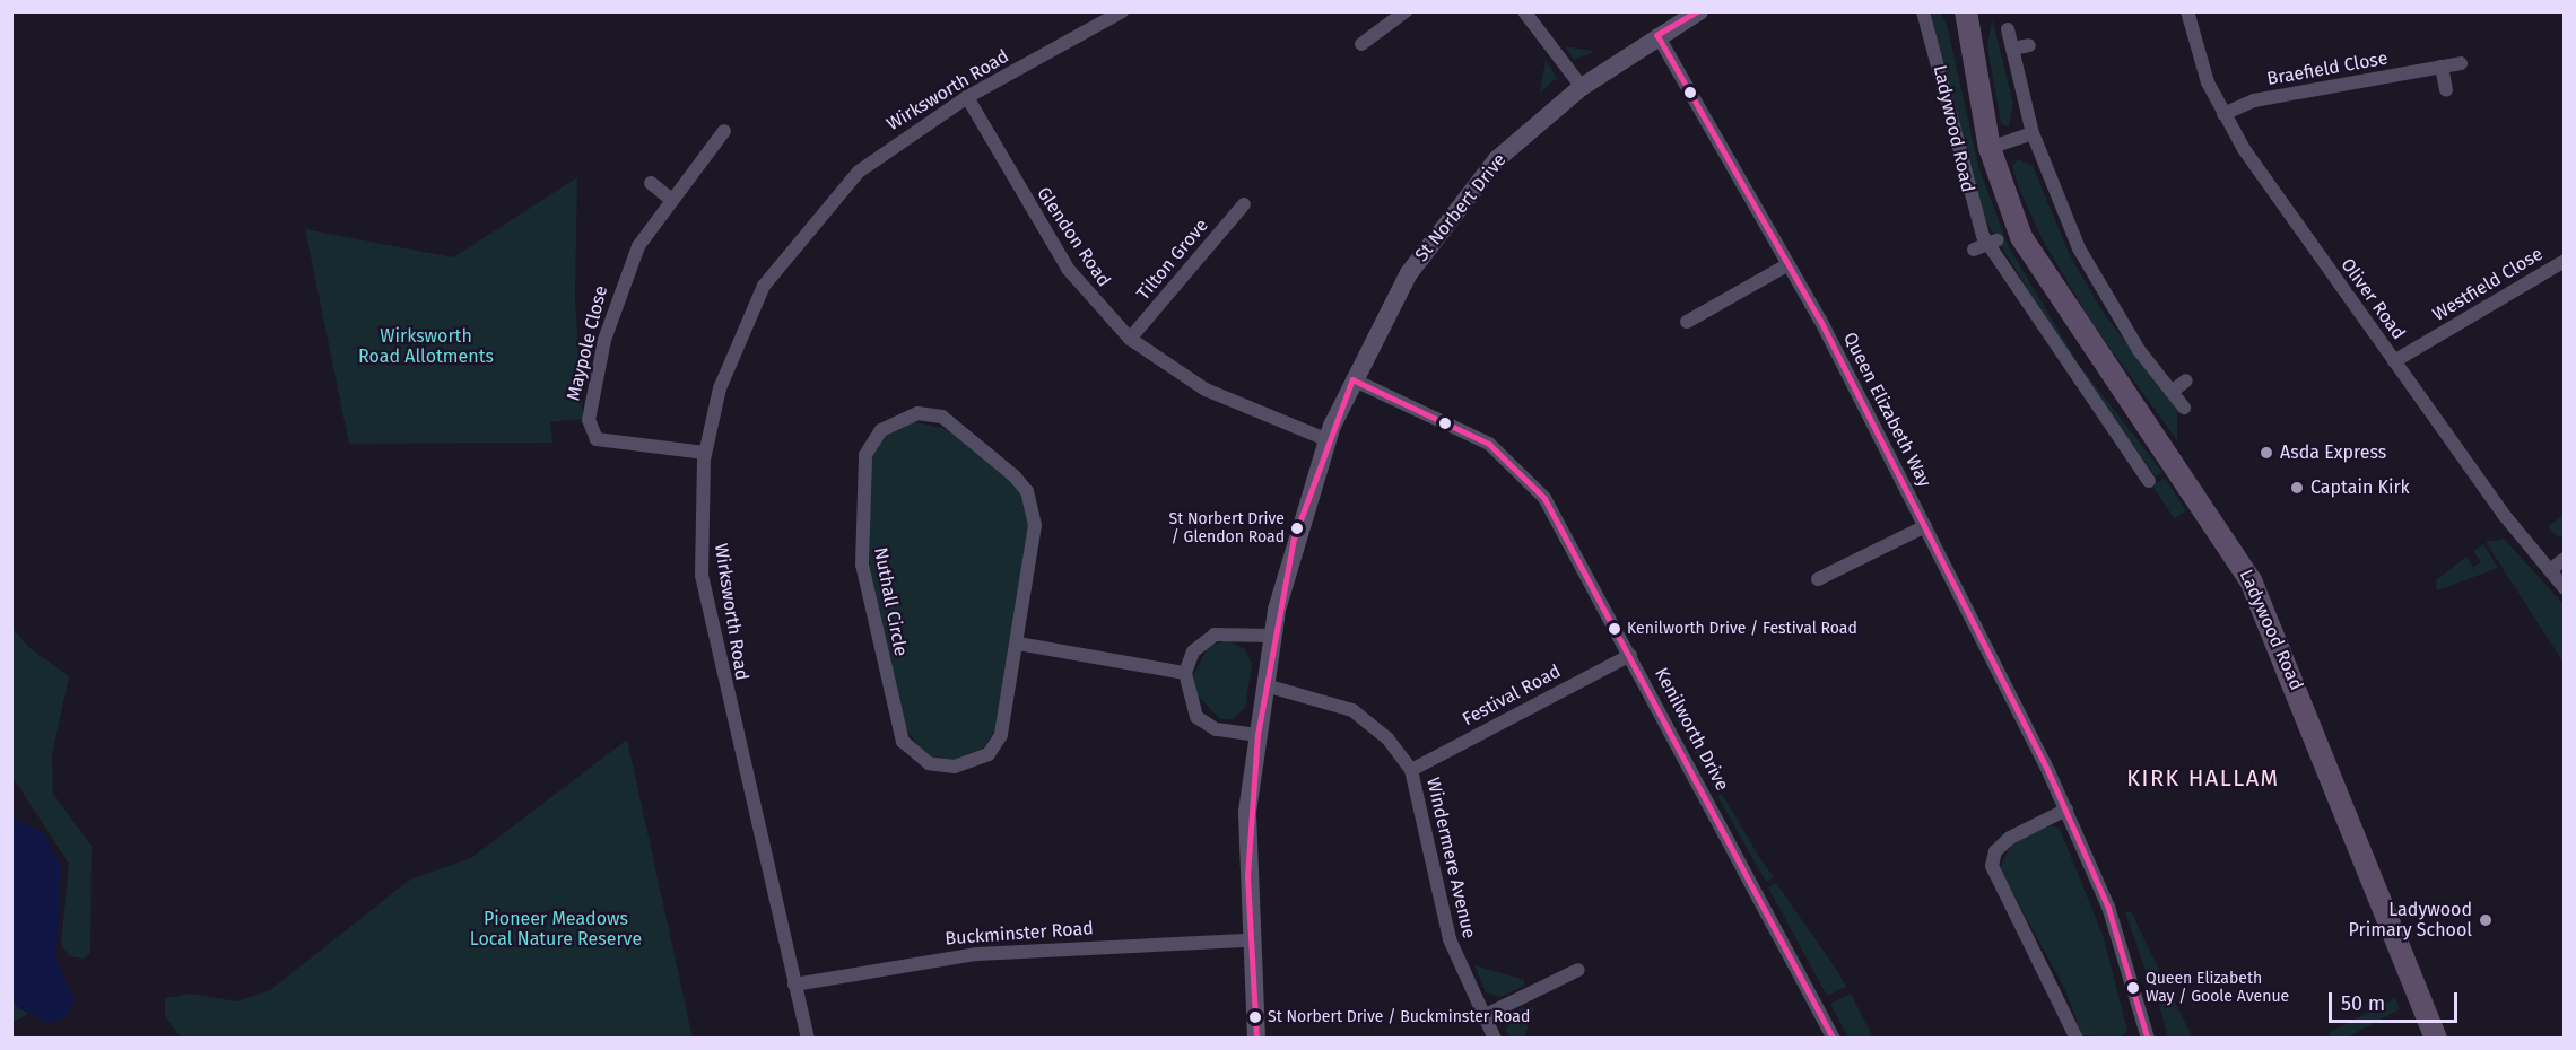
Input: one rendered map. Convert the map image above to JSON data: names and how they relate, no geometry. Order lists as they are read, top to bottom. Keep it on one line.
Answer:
{"streets":{"main road":["Ladywood Road"],"street":["Braefield Close","Wirksworth Road","St Norbert Drive","Glendon Road","Tilton Grove","Westfield Close","Oliver Road","Maypole Close","Queen Elizabeth Way","Nuthall Circle","Festival Road","Kenilworth Drive","Windermere Avenue","Buckminster Road"]},"crossings":[["Braefield Close","Oliver Road"],["Wirksworth Road","Glendon Road"],["Wirksworth Road","Maypole Close"],["Wirksworth Road","Buckminster Road"],["St Norbert Drive","Glendon Road"],["St Norbert Drive","Queen Elizabeth Way"],["St Norbert Drive","Kenilworth Drive"],["St Norbert Drive","Windermere Avenue"],["St Norbert Drive","Buckminster Road"],["Glendon Road","Tilton Grove"],["Westfield Close","Oliver Road"],["Festival Road","Kenilworth Drive"],["Festival Road","Windermere Avenue"]],"districts":["KIRK HALLAM"],"parks":["Wirksworth Road Allotments","Pioneer Meadows Local Nature Reserve"],"places":["Asda Express","Captain Kirk","St Norbert Drive / Glendon Road","Kenilworth Drive / Festival Road","Ladywood Primary School","Queen Elizabeth Way / Goole Avenue","St Norbert Drive / Buckminster Road"],"scale_bar":"50 m"}
